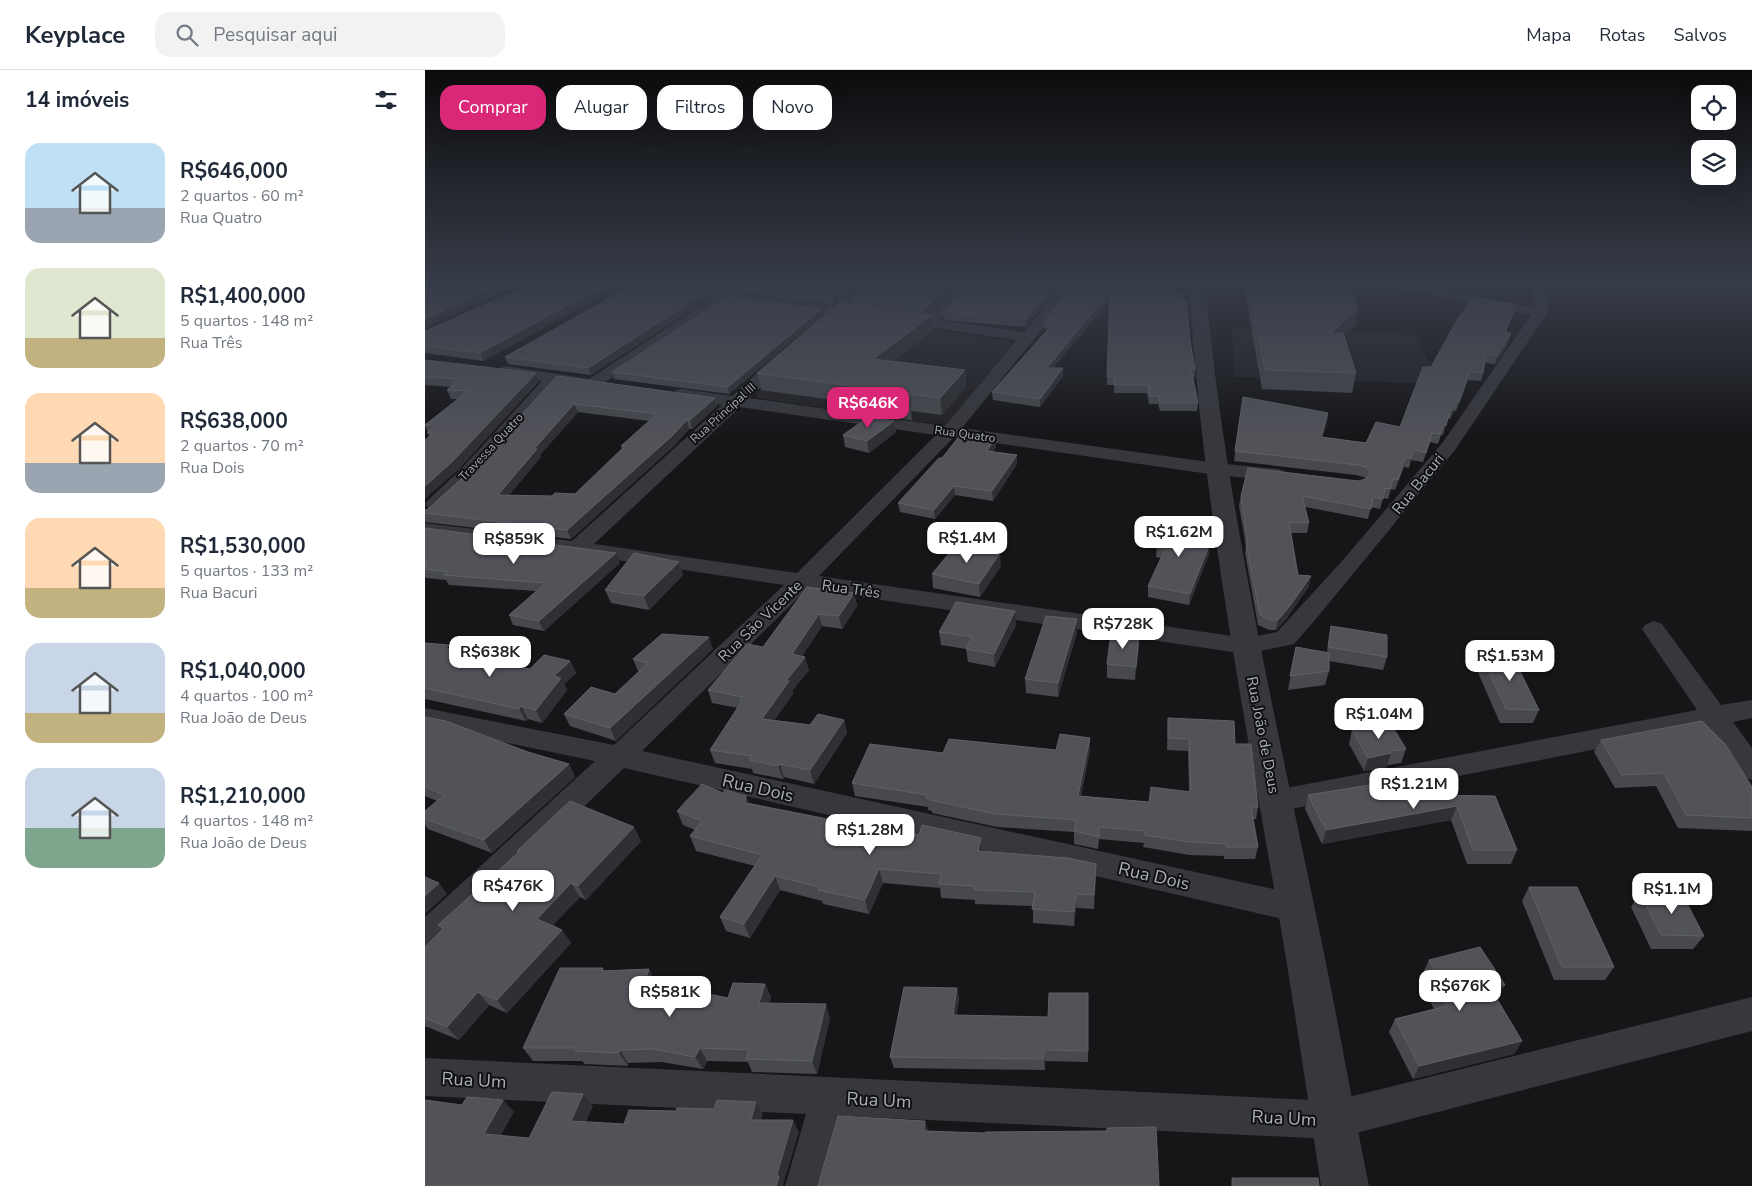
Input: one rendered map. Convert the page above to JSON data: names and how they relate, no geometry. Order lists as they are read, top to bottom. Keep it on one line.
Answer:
{"streets":{"street":["Rua Principal III","Rua Quatro","Travessa Quatro","Rua Bacuri","Rua Três","Rua São Vicente","Rua João de Deus","Rua Dois","Rua Um"]},"crossings":[["Rua Principal III","Rua Quatro"],["Rua Principal III","Rua Três"],["Rua Quatro","Rua São Vicente"],["Rua Quatro","Rua João de Deus"],["Rua Bacuri","Rua Três"],["Rua Bacuri","Rua João de Deus"],["Rua Três","Rua São Vicente"],["Rua Três","Rua João de Deus"],["Rua São Vicente","Rua Dois"],["Rua João de Deus","Rua Dois"],["Rua João de Deus","Rua Um"]],"page":{"header":"Keyplace","search":"Pesquisar aqui","nav":["Mapa","Rotas","Salvos"],"heading":"14 imóveis","chip":["Comprar","Alugar","Filtros","Novo"],"list":[{"name":"R$646,000","note":"2 quartos · 60 m² · Rua Quatro"},{"name":"R$1,400,000","note":"5 quartos · 148 m² · Rua Três"},{"name":"R$638,000","note":"2 quartos · 70 m² · Rua Dois"},{"name":"R$1,530,000","note":"5 quartos · 133 m² · Rua Bacuri"},{"name":"R$1,040,000","note":"4 quartos · 100 m² · Rua João de Deus"},{"name":"R$1,210,000","note":"4 quartos · 148 m² · Rua João de Deus"}],"price":["R$646K","R$1.62M","R$1.4M","R$859K","R$728K","R$638K","R$1.53M","R$1.04M","R$1.21M","R$1.28M","R$476K","R$1.1M","R$676K","R$581K"]}}
